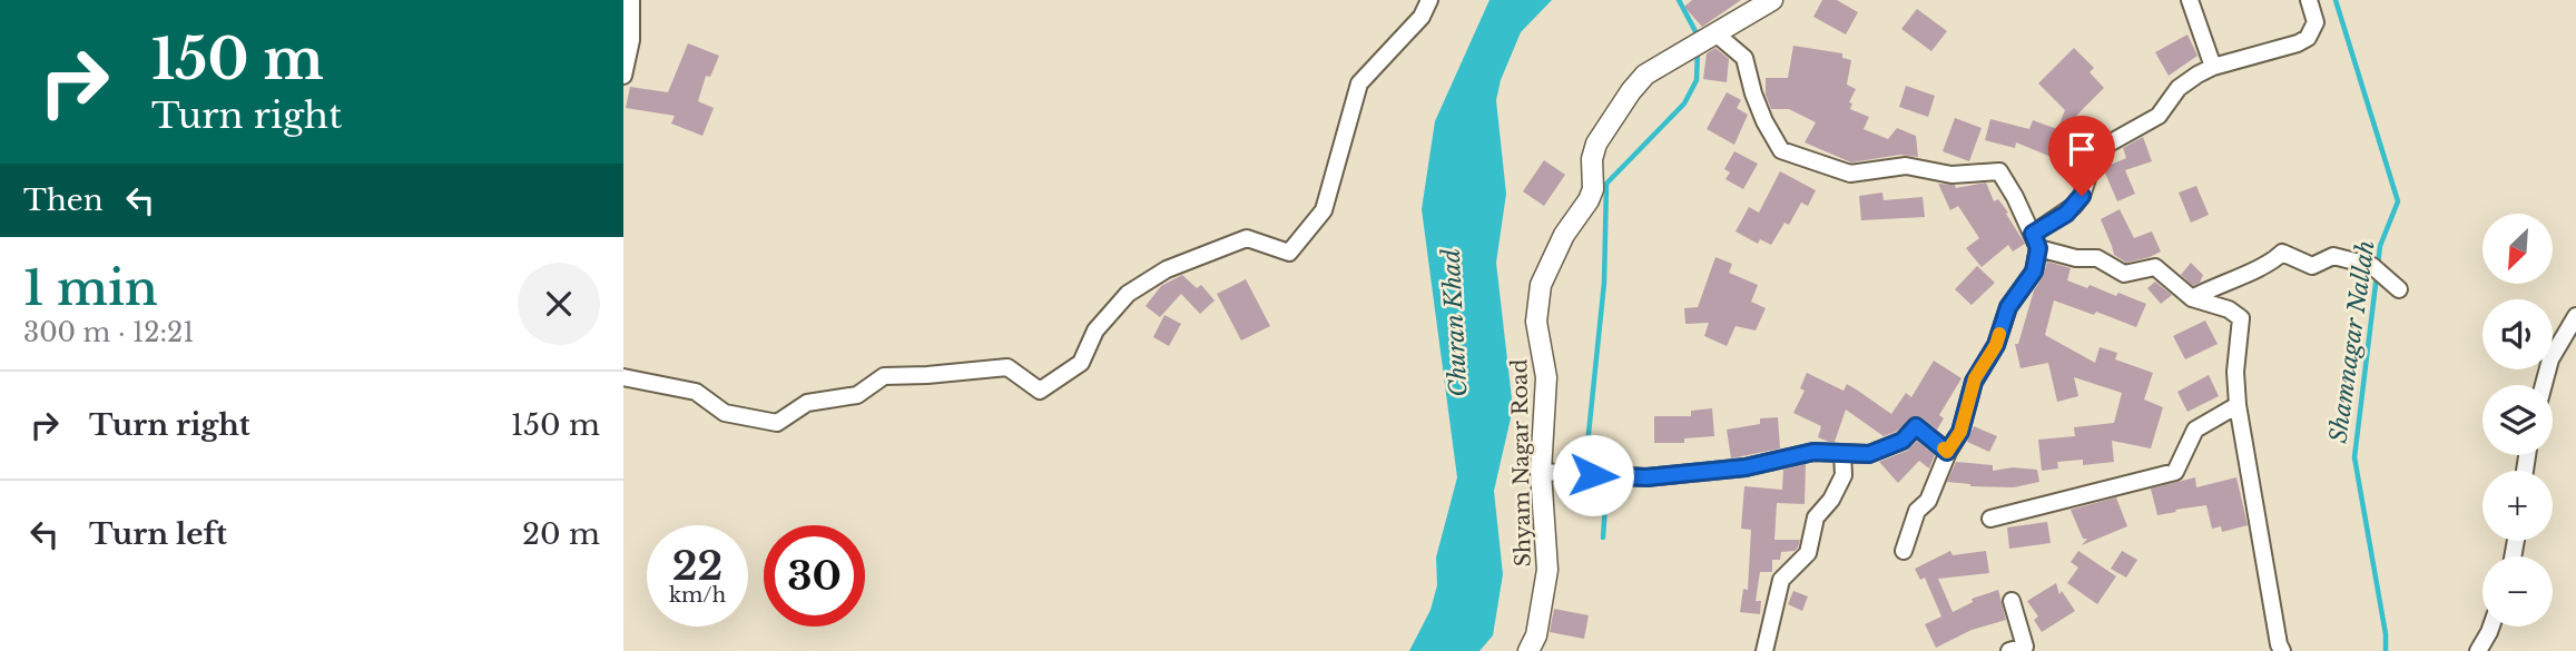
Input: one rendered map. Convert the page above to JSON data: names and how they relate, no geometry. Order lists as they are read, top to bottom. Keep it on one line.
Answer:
{"streets":{"street":["Shyam Nagar Road"]},"water":["Churan Khad","Shamnagar Nallah"],"north":"bottom left","page":{"turn":["150 m","Turn right"],"then":"Then","map_buttons":["+","−"],"heading":["1 min","300 m · 12:21"],"list":[{"name":"Turn right","value":"150 m"},{"name":"Turn left","value":"20 m"}],"speed":"22 km/h","limit":"30"}}
